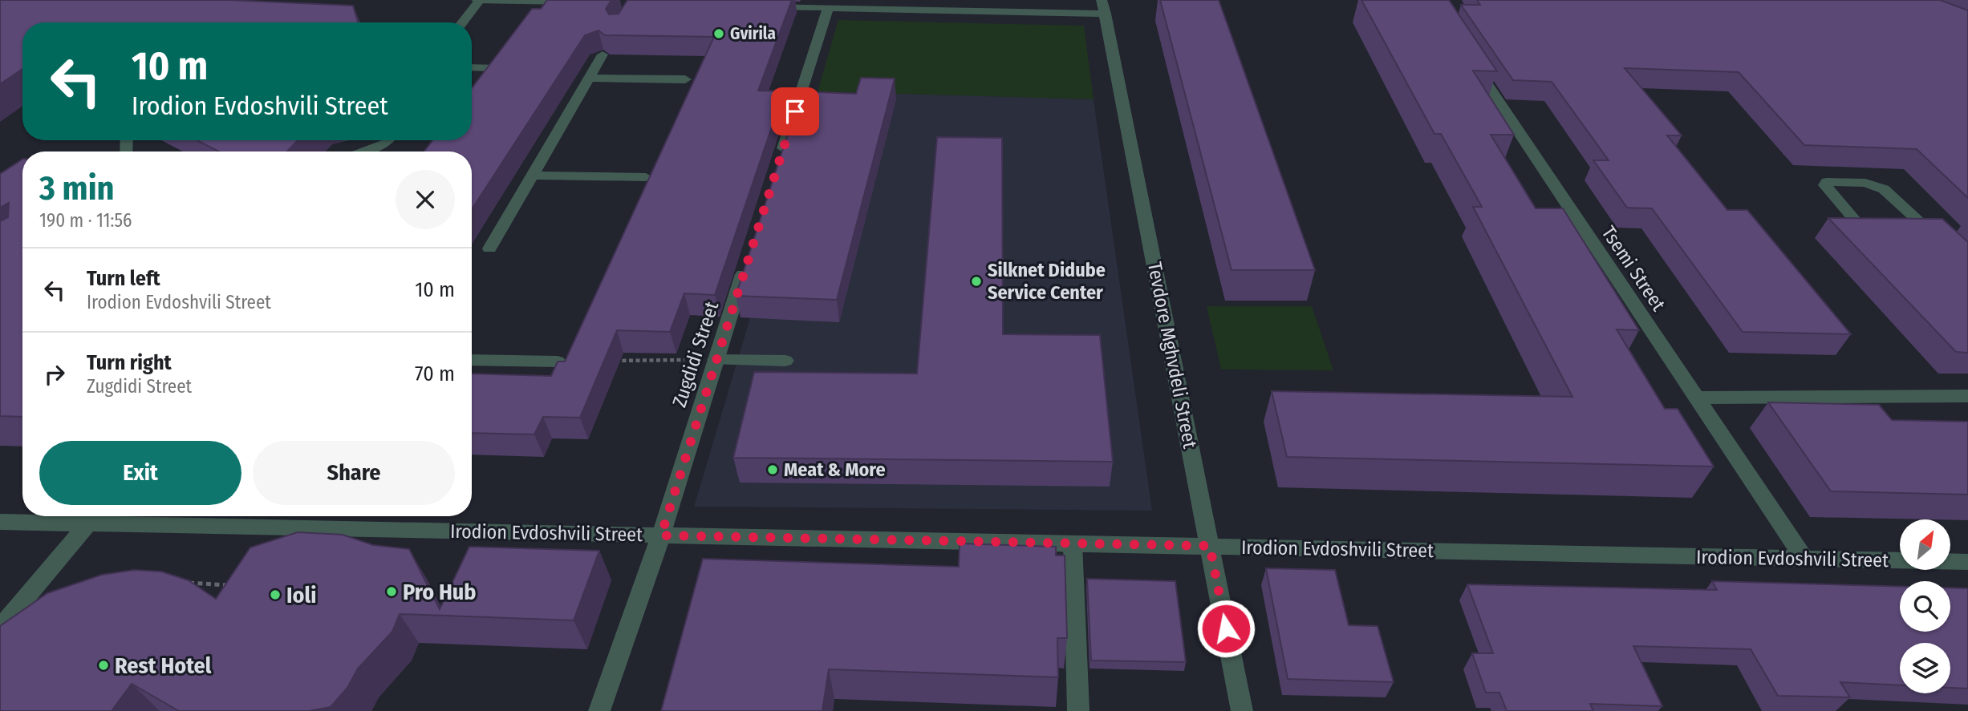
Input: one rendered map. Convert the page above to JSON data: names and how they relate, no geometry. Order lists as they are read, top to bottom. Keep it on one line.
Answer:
{"streets":{"street":["Tsemi Street","Zugdidi Street","Tevdore Mghvdeli Street","Irodion Evdoshvili Street"]},"crossings":[["Tsemi Street","Irodion Evdoshvili Street"],["Zugdidi Street","Irodion Evdoshvili Street"],["Tevdore Mghvdeli Street","Irodion Evdoshvili Street"]],"places":["Gvirila","Silknet Didube Service Center","Meat & More","Pro Hub","Ioli","Rest Hotel"],"north":"top right","page":{"turn":["10 m","Irodion Evdoshvili Street"],"heading":["3 min","190 m · 11:56"],"list":[{"name":"Turn left","note":"Irodion Evdoshvili Street","value":"10 m"},{"name":"Turn right","note":"Zugdidi Street","value":"70 m"}],"buttons":["Exit","Share"]}}
